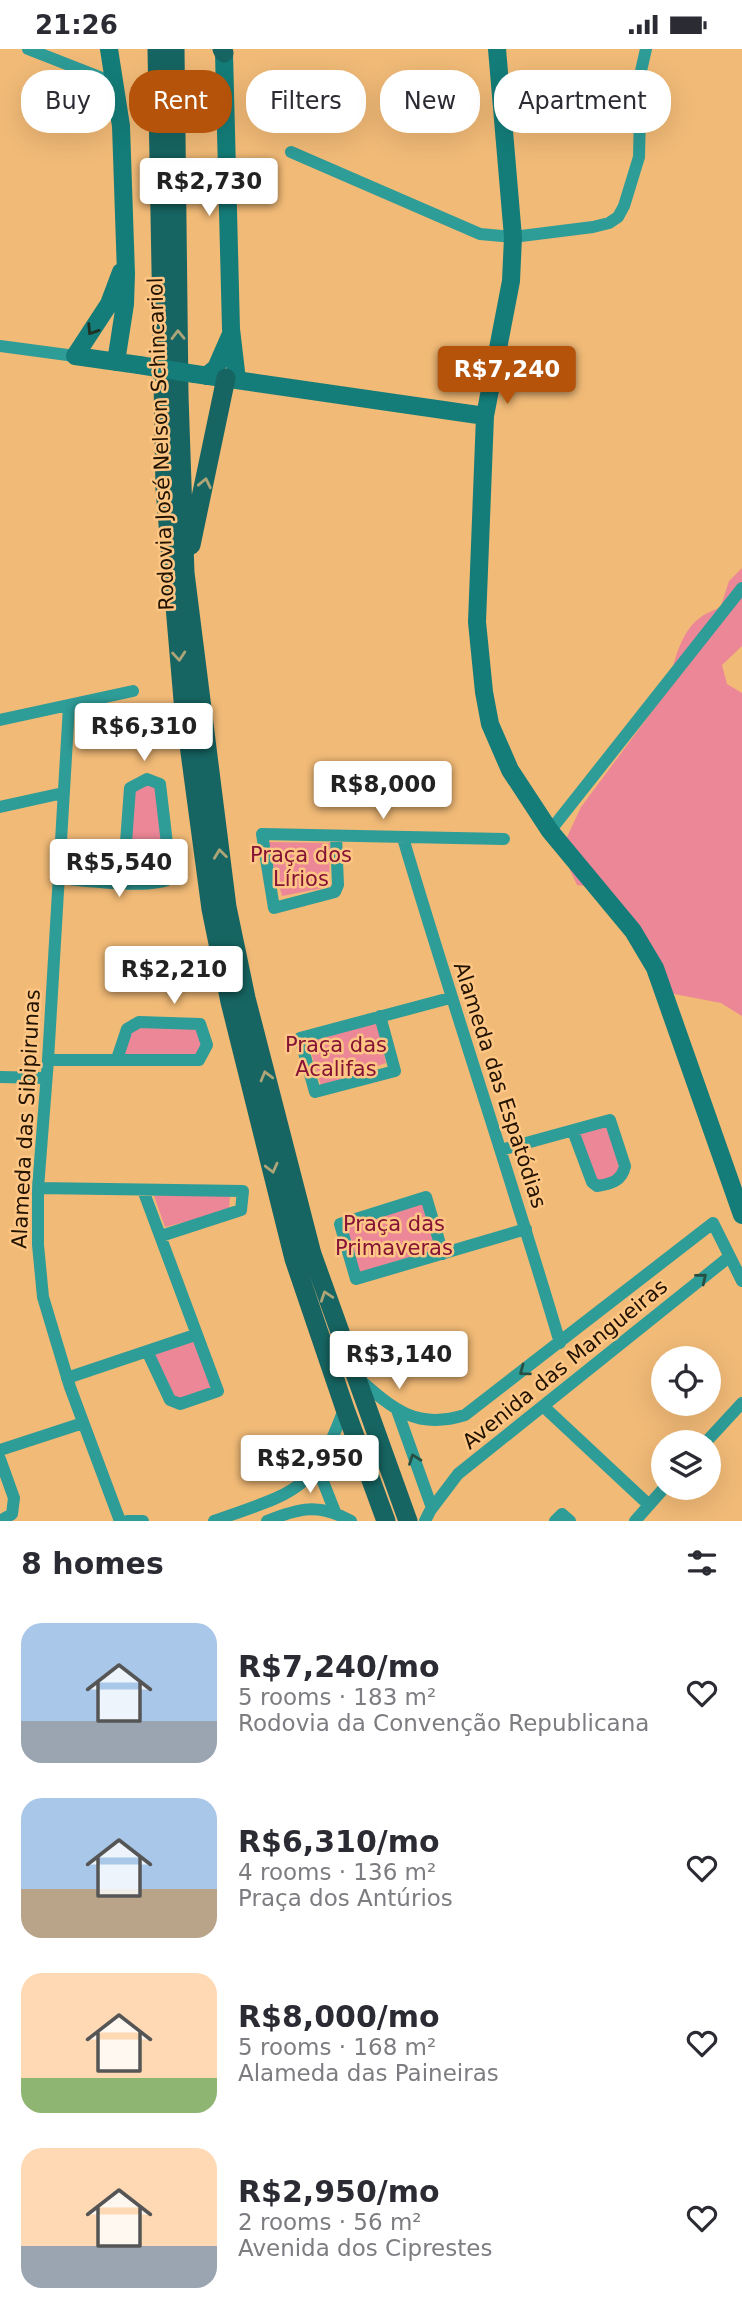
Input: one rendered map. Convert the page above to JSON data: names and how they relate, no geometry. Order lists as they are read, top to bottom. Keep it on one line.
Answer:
{"streets":{"main road":["Rodovia José Nelson Schincariol"],"street":["Alameda das Espatódias","Alameda das Sibipirunas","Avenida das Mangueiras"]},"crossings":[["Rodovia José Nelson Schincariol","Avenida das Mangueiras"],["Alameda das Espatódias","Avenida das Mangueiras"]],"parks":["Praça dos Lírios","Praça das Acalifas","Praça das Primaveras"],"page":{"status":"21:26","chip":["Buy","Rent","Filters","New","Apartment"],"price":["R$2,730","R$7,240","R$6,310","R$8,000","R$5,540","R$2,210","R$3,140","R$2,950"],"heading":"8 homes","list":[{"name":"R$7,240/mo","note":"5 rooms · 183 m² · Rodovia da Convenção Republicana"},{"name":"R$6,310/mo","note":"4 rooms · 136 m² · Praça dos Antúrios"},{"name":"R$8,000/mo","note":"5 rooms · 168 m² · Alameda das Paineiras"},{"name":"R$2,950/mo","note":"2 rooms · 56 m² · Avenida dos Ciprestes"}]}}
